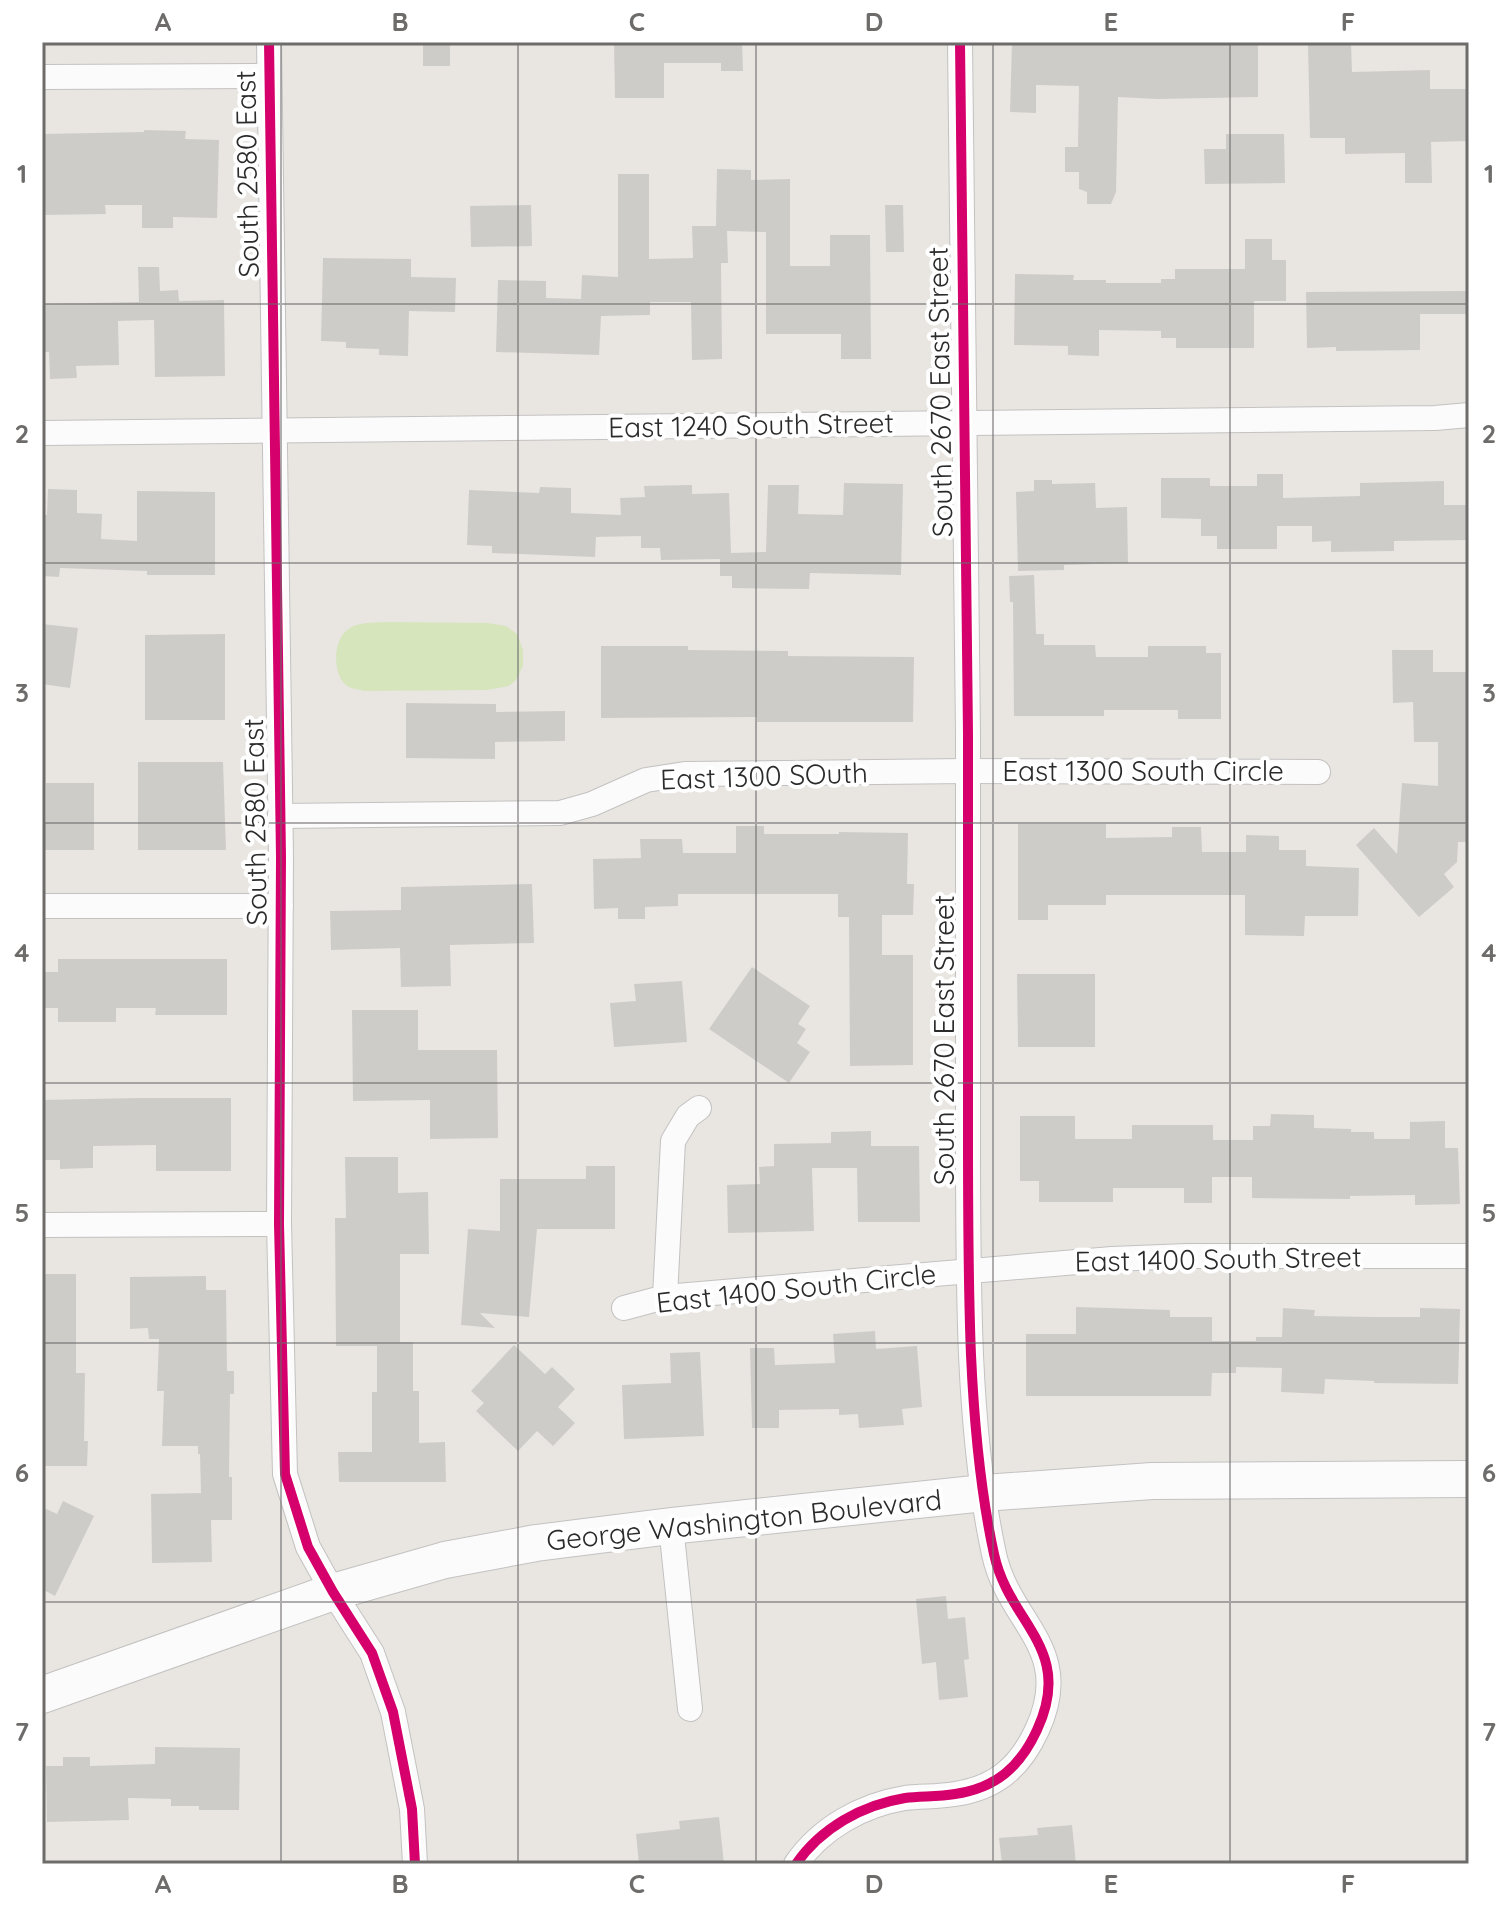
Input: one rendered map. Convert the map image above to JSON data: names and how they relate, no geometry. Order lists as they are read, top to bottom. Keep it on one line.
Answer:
{"streets":{"main road":["George Washington Boulevard"],"street":["South 2580 East","South 2670 East Street","East 1240 South Street","East 1300 South Circle","East 1300 SOuth","East 1400 South Street","East 1400 South Circle"]},"crossings":[["South 2580 East","East 1240 South Street"],["South 2580 East","East 1300 SOuth"],["South 2580 East","George Washington Boulevard"],["South 2670 East Street","East 1240 South Street"],["South 2670 East Street","East 1300 South Circle"],["South 2670 East Street","East 1300 SOuth"],["South 2670 East Street","East 1400 South Street"],["South 2670 East Street","East 1400 South Circle"],["South 2670 East Street","George Washington Boulevard"],["East 1300 South Circle","East 1300 SOuth"],["East 1400 South Street","East 1400 South Circle"]],"grid":{"columns":["A","B","C","D","E","F"],"rows":["1","2","3","4","5","6","7"]}}
